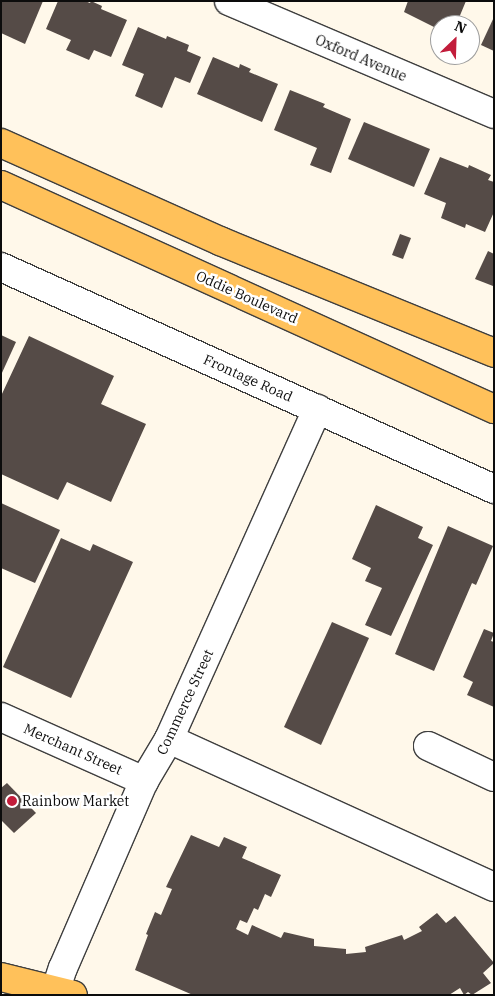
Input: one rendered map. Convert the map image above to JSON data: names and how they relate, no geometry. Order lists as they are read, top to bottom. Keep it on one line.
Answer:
{"streets":{"main road":["Oddie Boulevard"],"street":["Oxford Avenue","Frontage Road","Commerce Street","Merchant Street"]},"crossings":[["Frontage Road","Commerce Street"],["Commerce Street","Merchant Street"]],"places":["Rainbow Market"],"north":"top right"}
